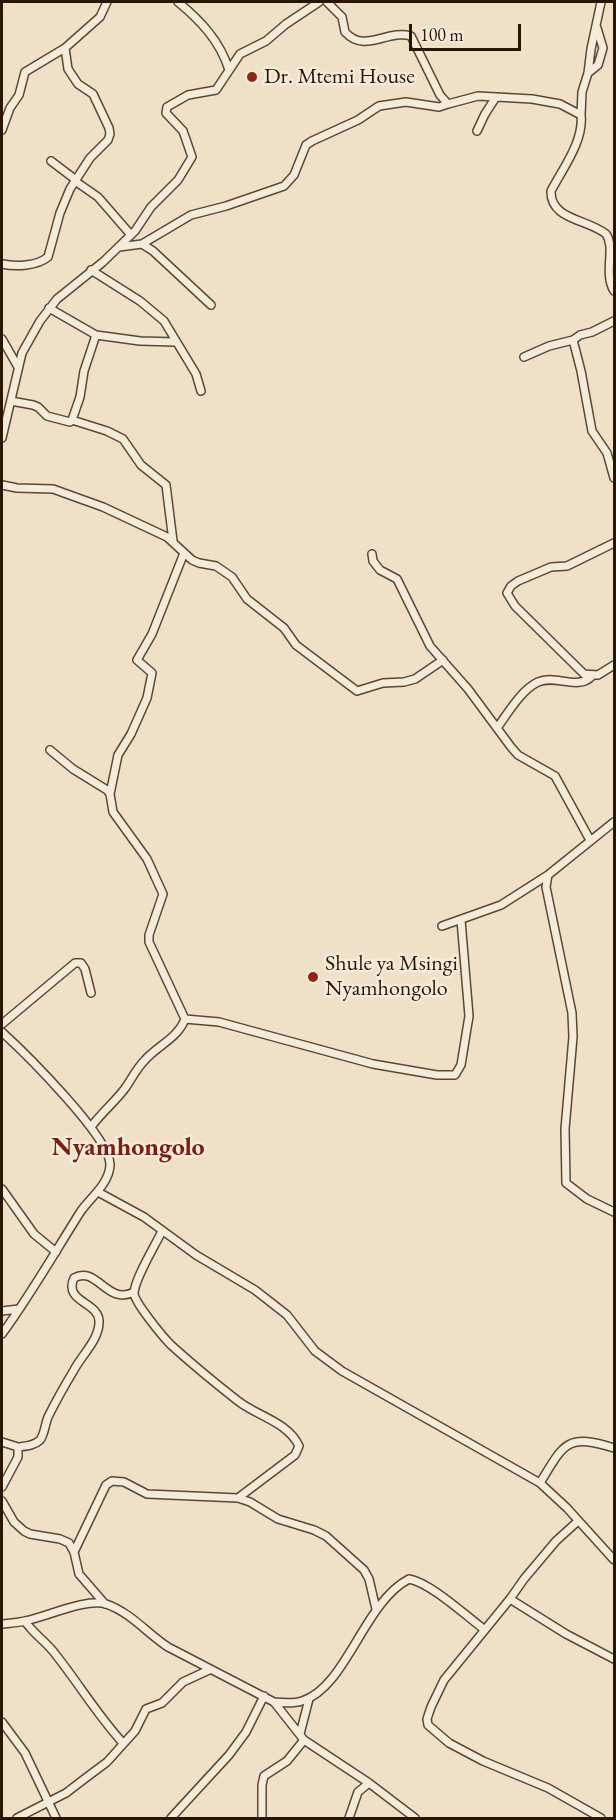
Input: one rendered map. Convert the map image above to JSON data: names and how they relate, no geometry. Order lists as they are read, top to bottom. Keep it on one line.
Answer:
{"districts":["Nyamhongolo"],"places":["Dr. Mtemi House","Shule ya Msingi Nyamhongolo"],"scale_bar":"100 m"}
